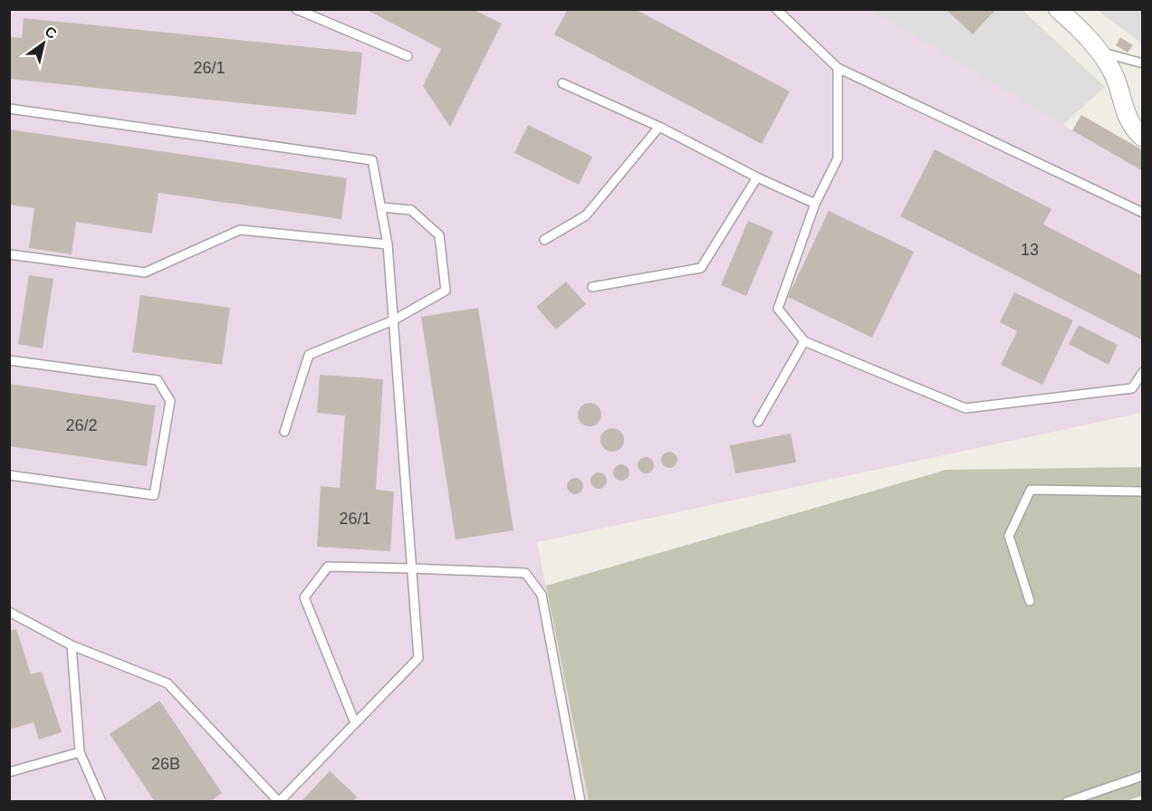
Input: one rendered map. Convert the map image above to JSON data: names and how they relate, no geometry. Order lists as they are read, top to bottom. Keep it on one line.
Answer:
{"house_numbers":["26/1","13","26/2","26/1","26В"],"north":"top right"}
